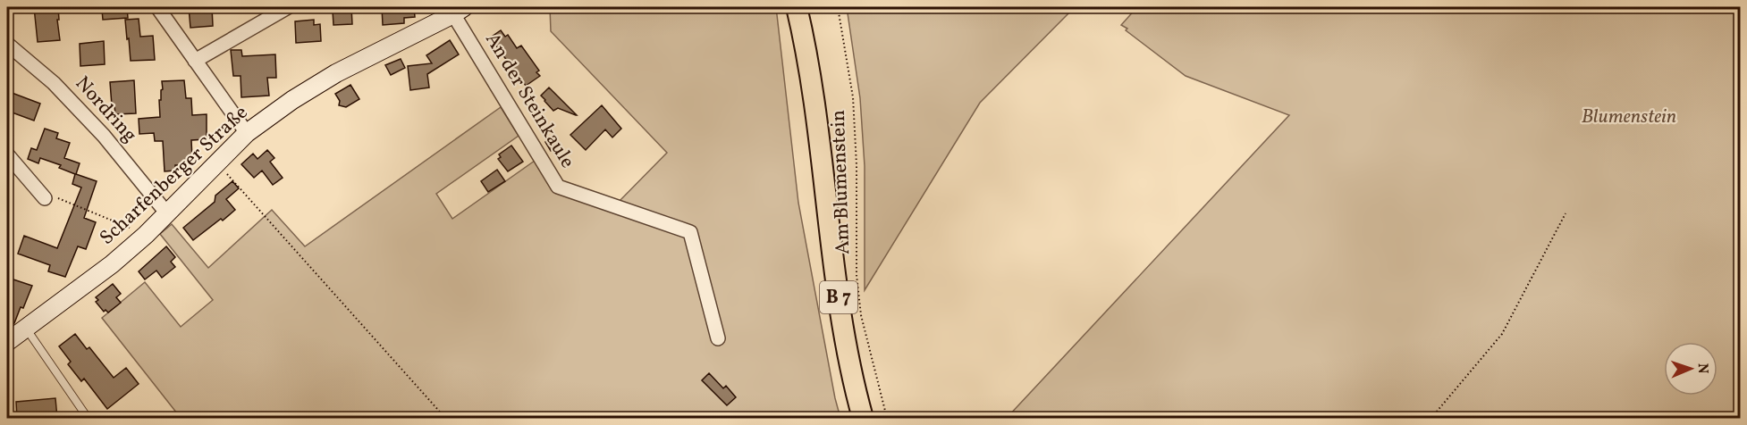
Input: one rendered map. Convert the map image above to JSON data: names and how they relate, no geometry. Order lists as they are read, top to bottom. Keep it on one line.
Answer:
{"streets":{"main road":["B 7"],"street":["An der Steinkaule","Nordring","Scharfenberger Straße"],"path":["Am Blumenstein"]},"crossings":[["An der Steinkaule","Scharfenberger Straße"],["Nordring","Scharfenberger Straße"]],"parks":["Blumenstein"],"north":"right"}
